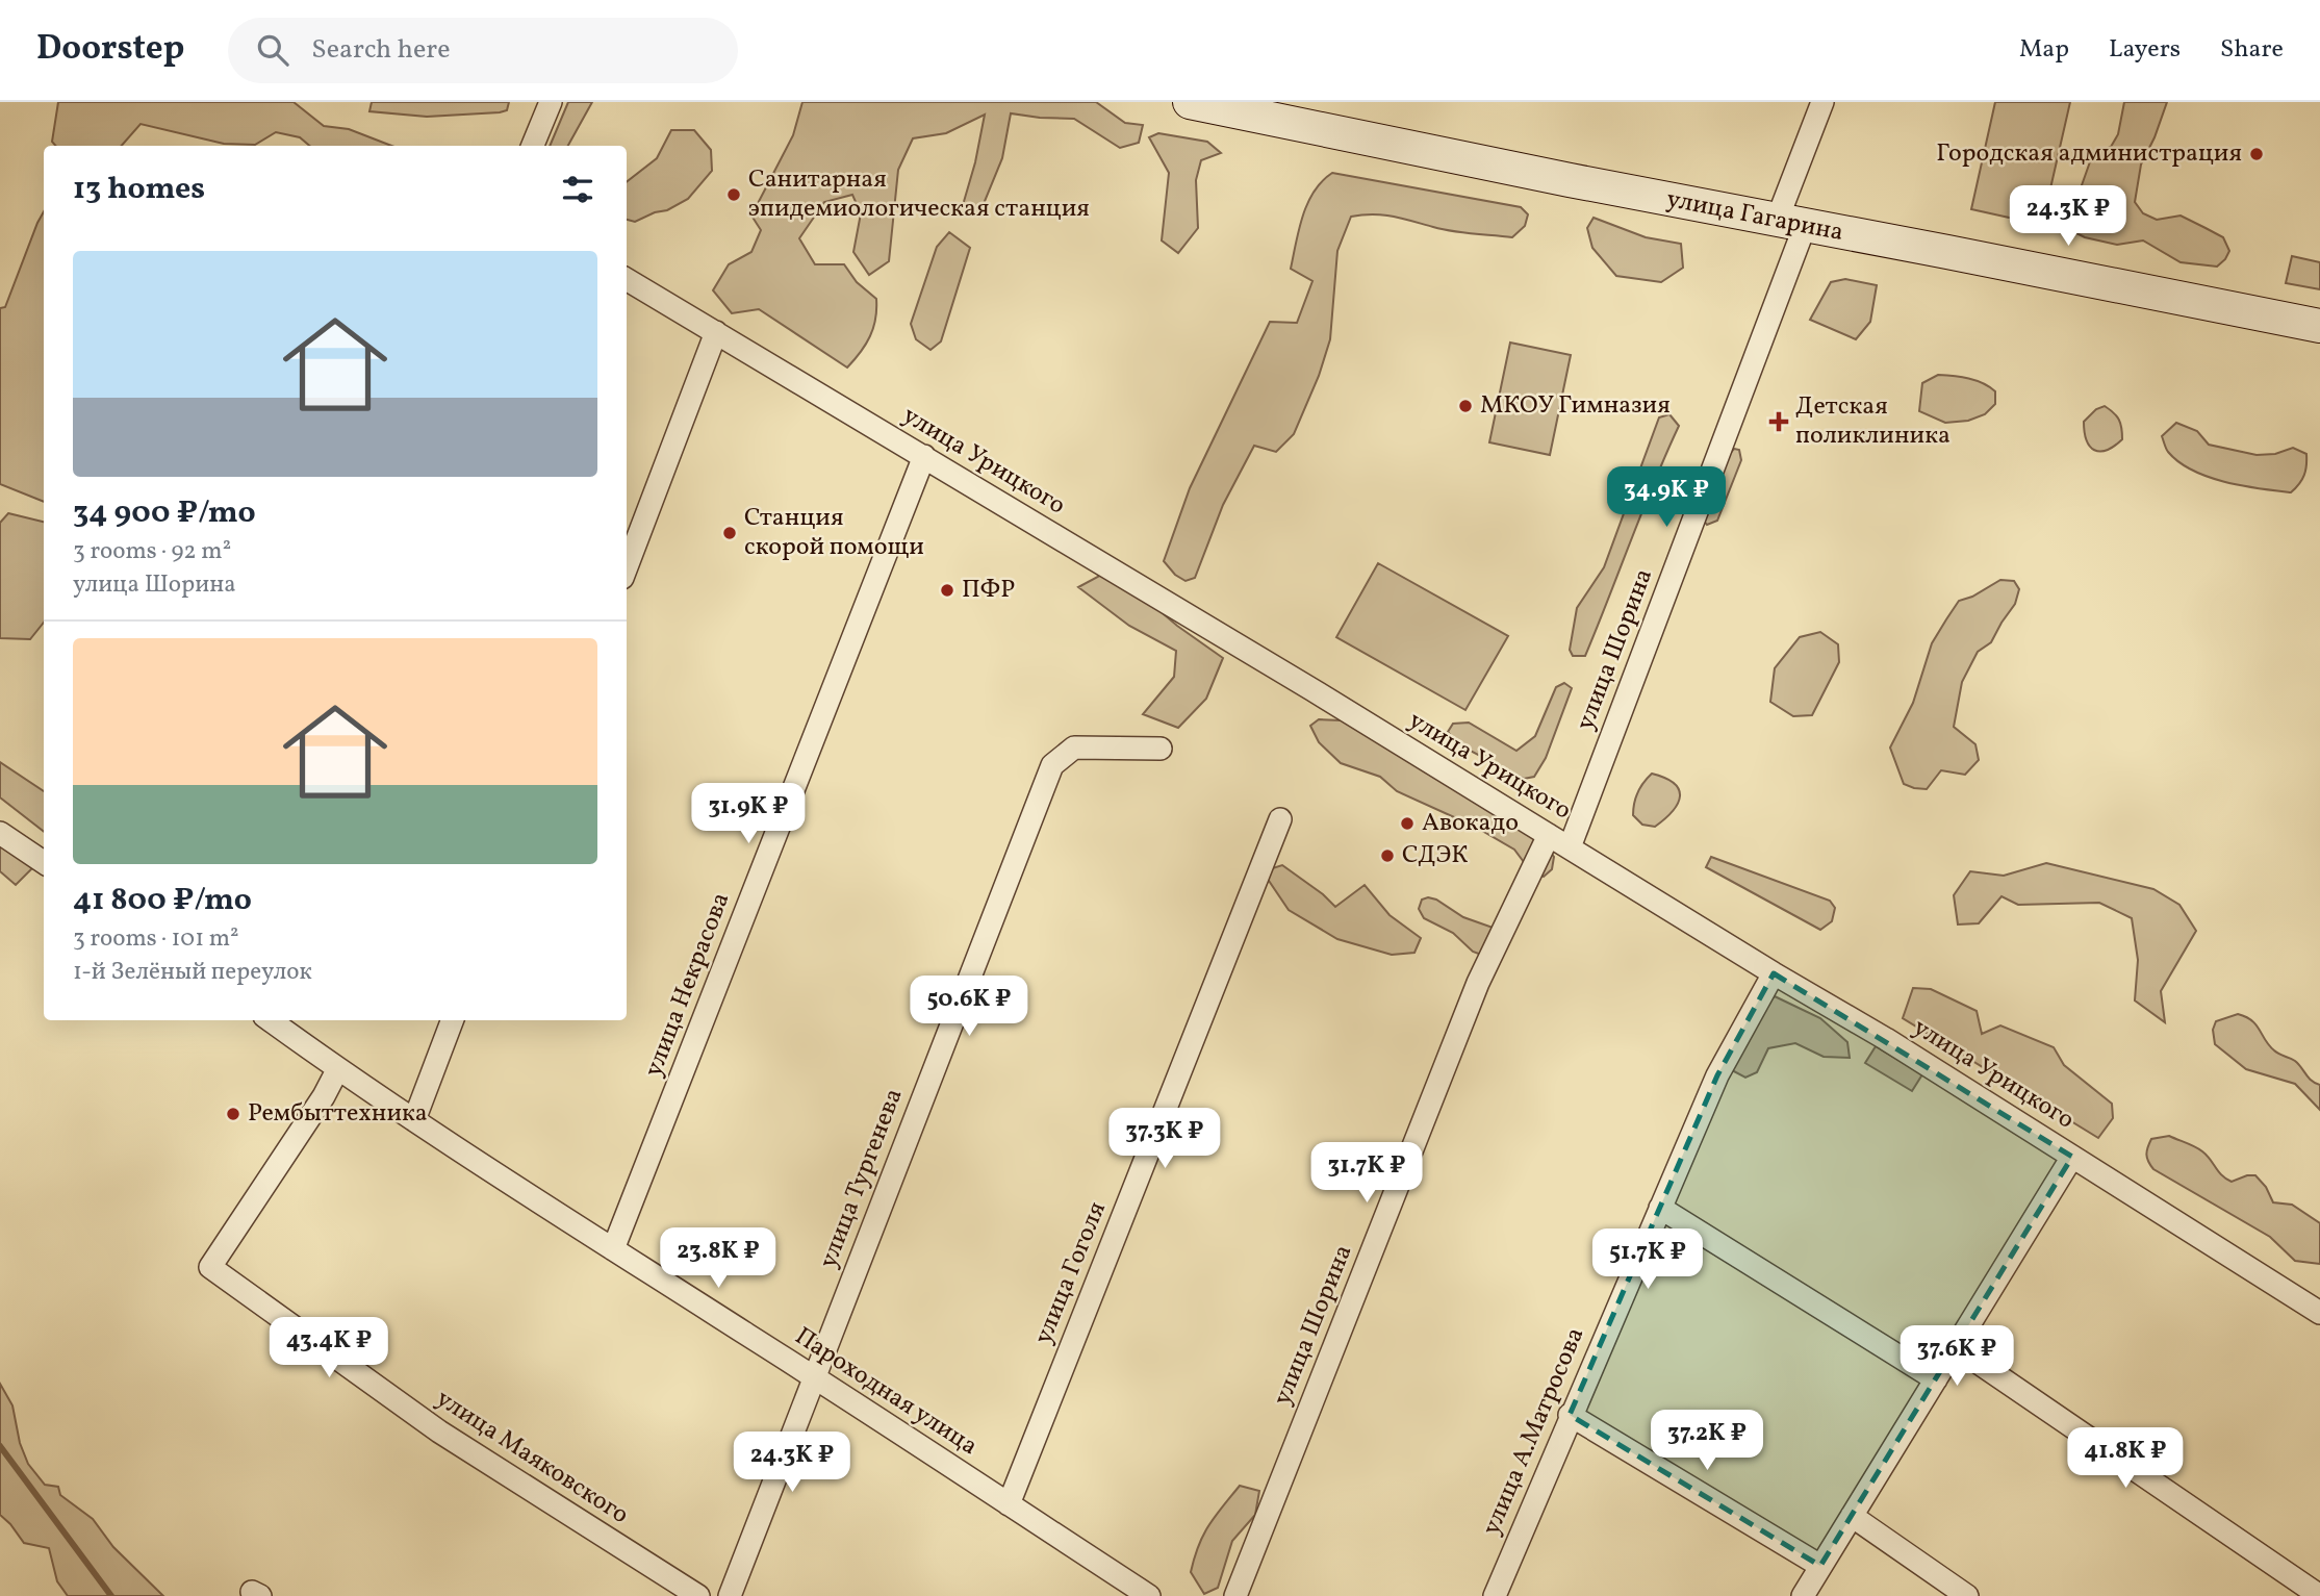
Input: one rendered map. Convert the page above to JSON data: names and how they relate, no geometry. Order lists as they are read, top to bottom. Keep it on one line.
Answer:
{"streets":{"street":["улица Гагарина","улица Урицкого","улица Шорина","улица Некрасова","улица Тургенева","улица Гоголя","Пароходная улица","улица А.Матросова","улица Маяковского"]},"crossings":[["улица Гагарина","улица Шорина"],["улица Урицкого","улица Шорина"],["улица Урицкого","улица Некрасова"],["улица Урицкого","улица А.Матросова"],["улица Некрасова","Пароходная улица"],["улица Тургенева","Пароходная улица"],["улица Гоголя","Пароходная улица"],["Пароходная улица","улица Маяковского"]],"places":{"other":["Городская администрация","Санитарная эпидемиологическая станция","МКОУ Гимназия","Станция скорой помощи","ПФР","Авокадо","СДЭК","Рембыттехника"],"health":["Детская поликлиника"]},"page":{"header":"Doorstep","search":"Search here","nav":["Map","Layers","Share"],"heading":"13 homes","price":["24.3K ₽","34.9K ₽","31.9K ₽","50.6K ₽","37.3K ₽","31.7K ₽","23.8K ₽","51.7K ₽","43.4K ₽","37.6K ₽","37.2K ₽","41.8K ₽","24.3K ₽"],"list":[{"name":"34 900 ₽/mo","note":"3 rooms · 92 m² · улица Шорина"},{"name":"41 800 ₽/mo","note":"3 rooms · 101 m² · 1-й Зелёный переулок"}]}}
